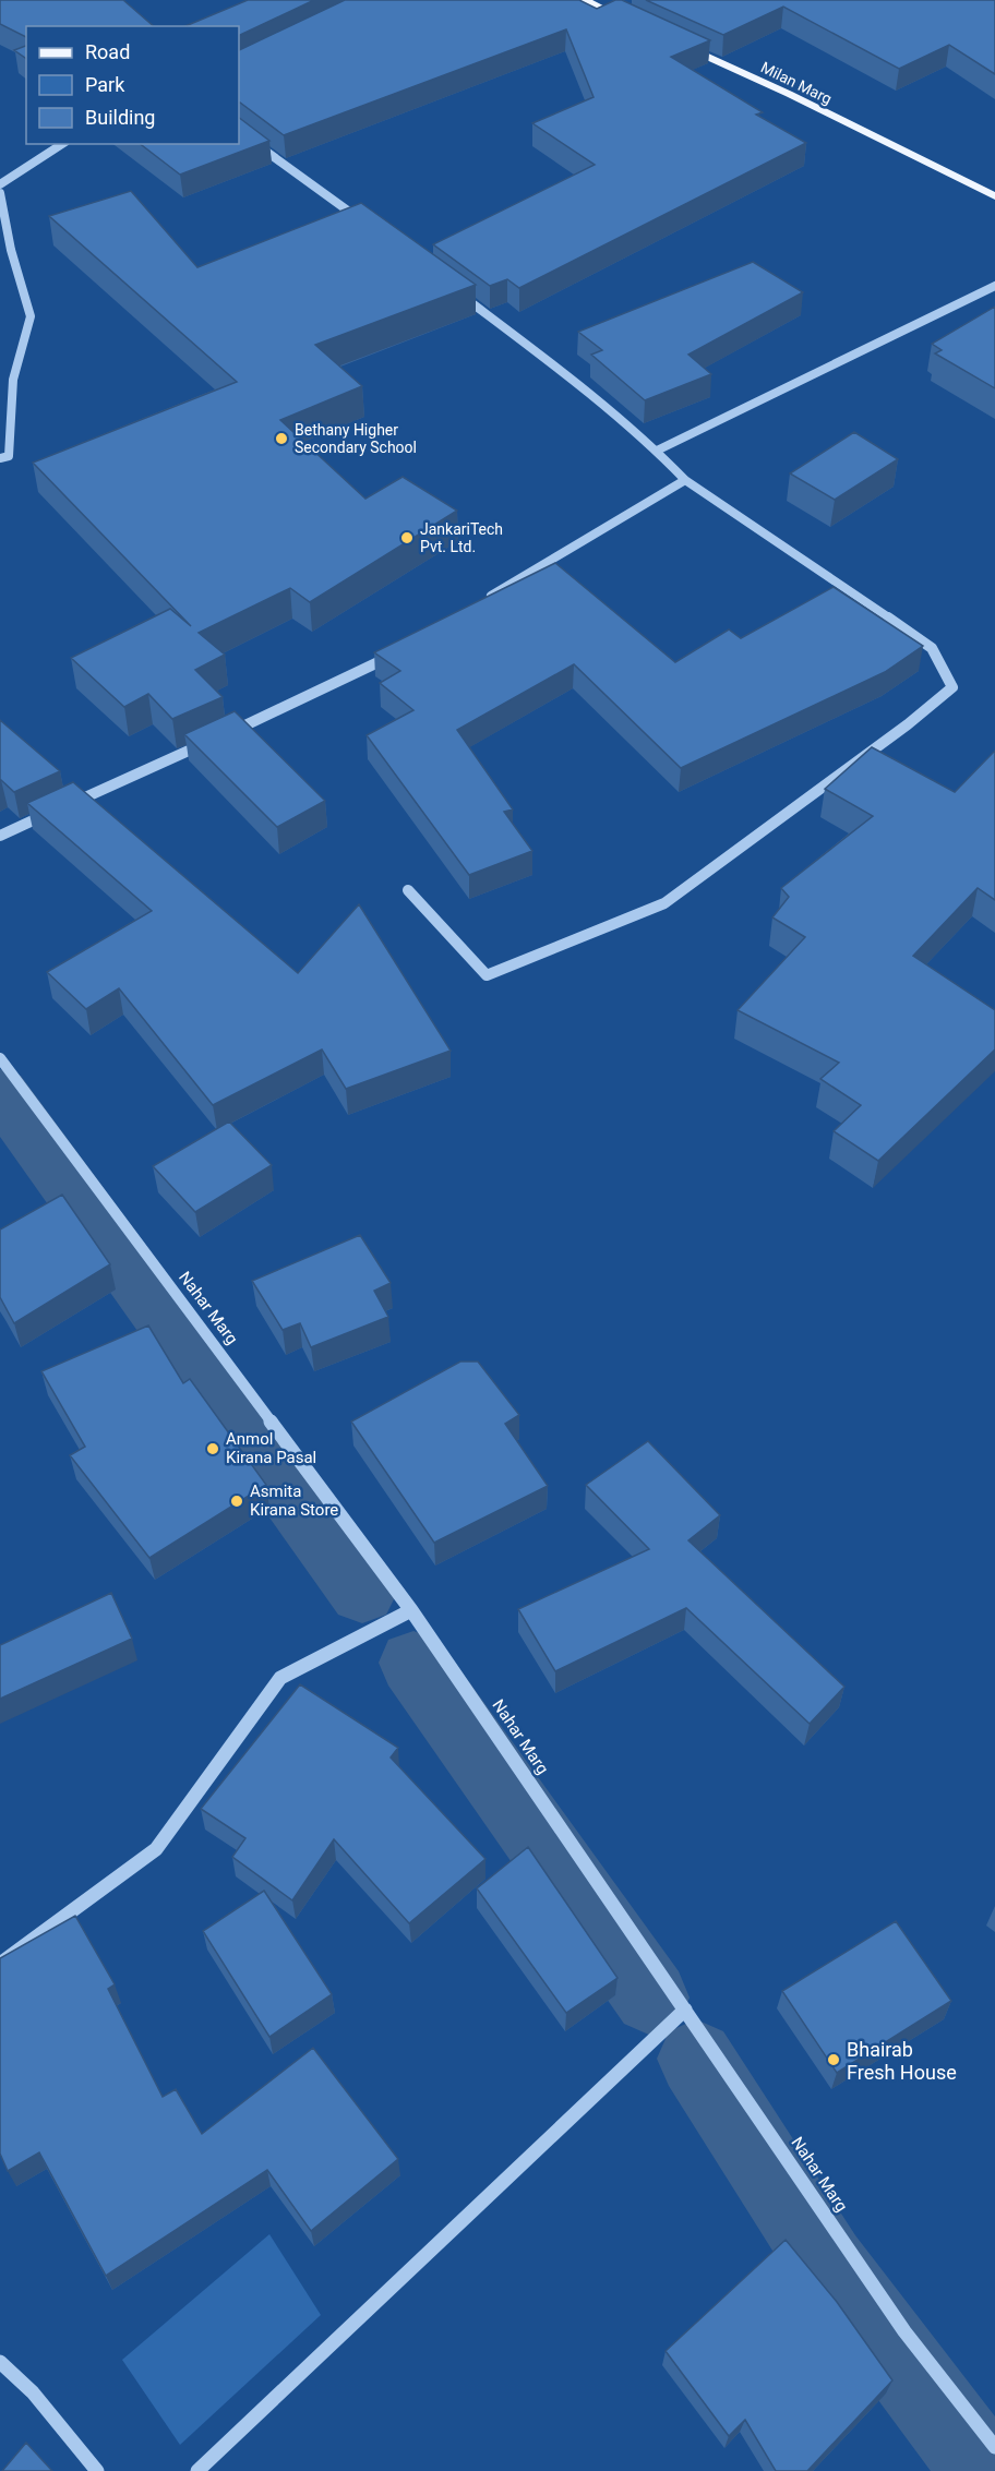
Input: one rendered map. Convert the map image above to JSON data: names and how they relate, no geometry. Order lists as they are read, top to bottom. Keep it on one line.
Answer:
{"streets":{"main road":["Milan Marg"],"street":["Nahar Marg"]},"places":["Bethany Higher Secondary School","JankariTech Pvt. Ltd.","Anmol Kirana Pasal","Asmita Kirana Store","Bhairab Fresh House"],"legend":["Road","Park","Building"]}
